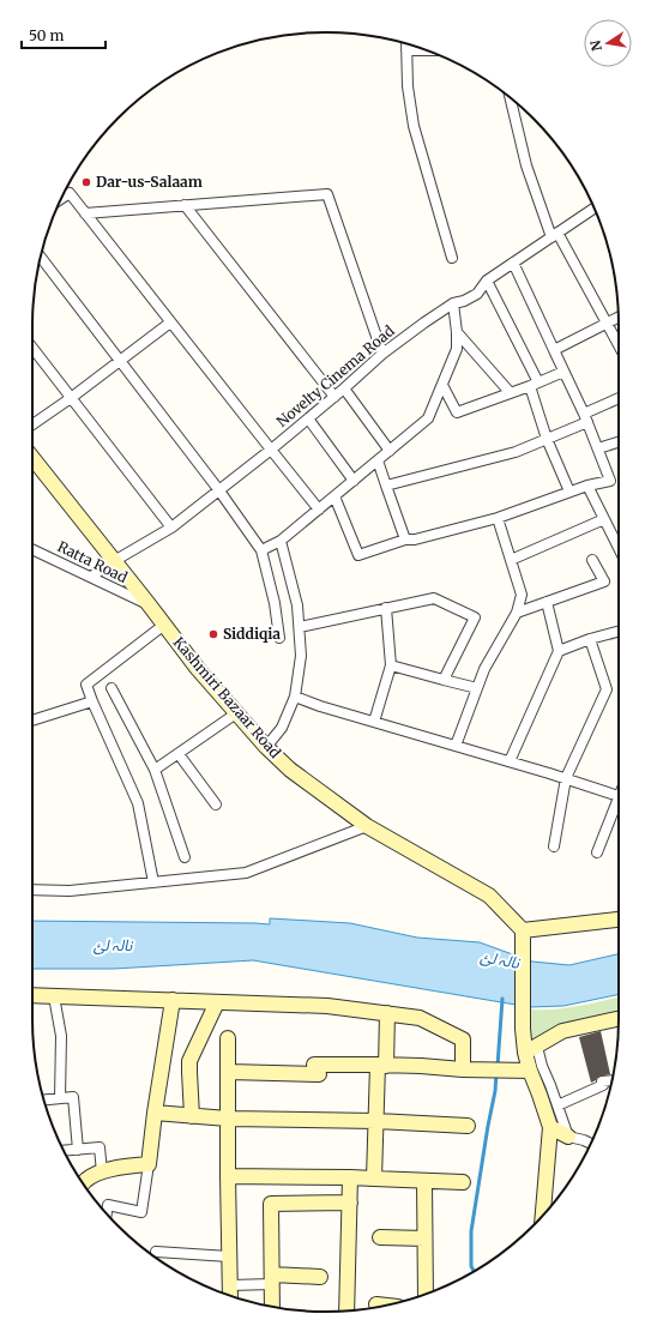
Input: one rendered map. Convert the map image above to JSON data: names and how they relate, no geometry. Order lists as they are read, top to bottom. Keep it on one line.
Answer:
{"streets":{"street":["Novelty Cinema Road","Ratta Road","Kashmiri Bazaar Road"]},"crossings":[["Novelty Cinema Road","Ratta Road"],["Novelty Cinema Road","Kashmiri Bazaar Road"],["Ratta Road","Kashmiri Bazaar Road"]],"water":["نالہ لئ"],"places":["Dar-us-Salaam","Siddiqia"],"scale_bar":"50 m","north":"left"}
